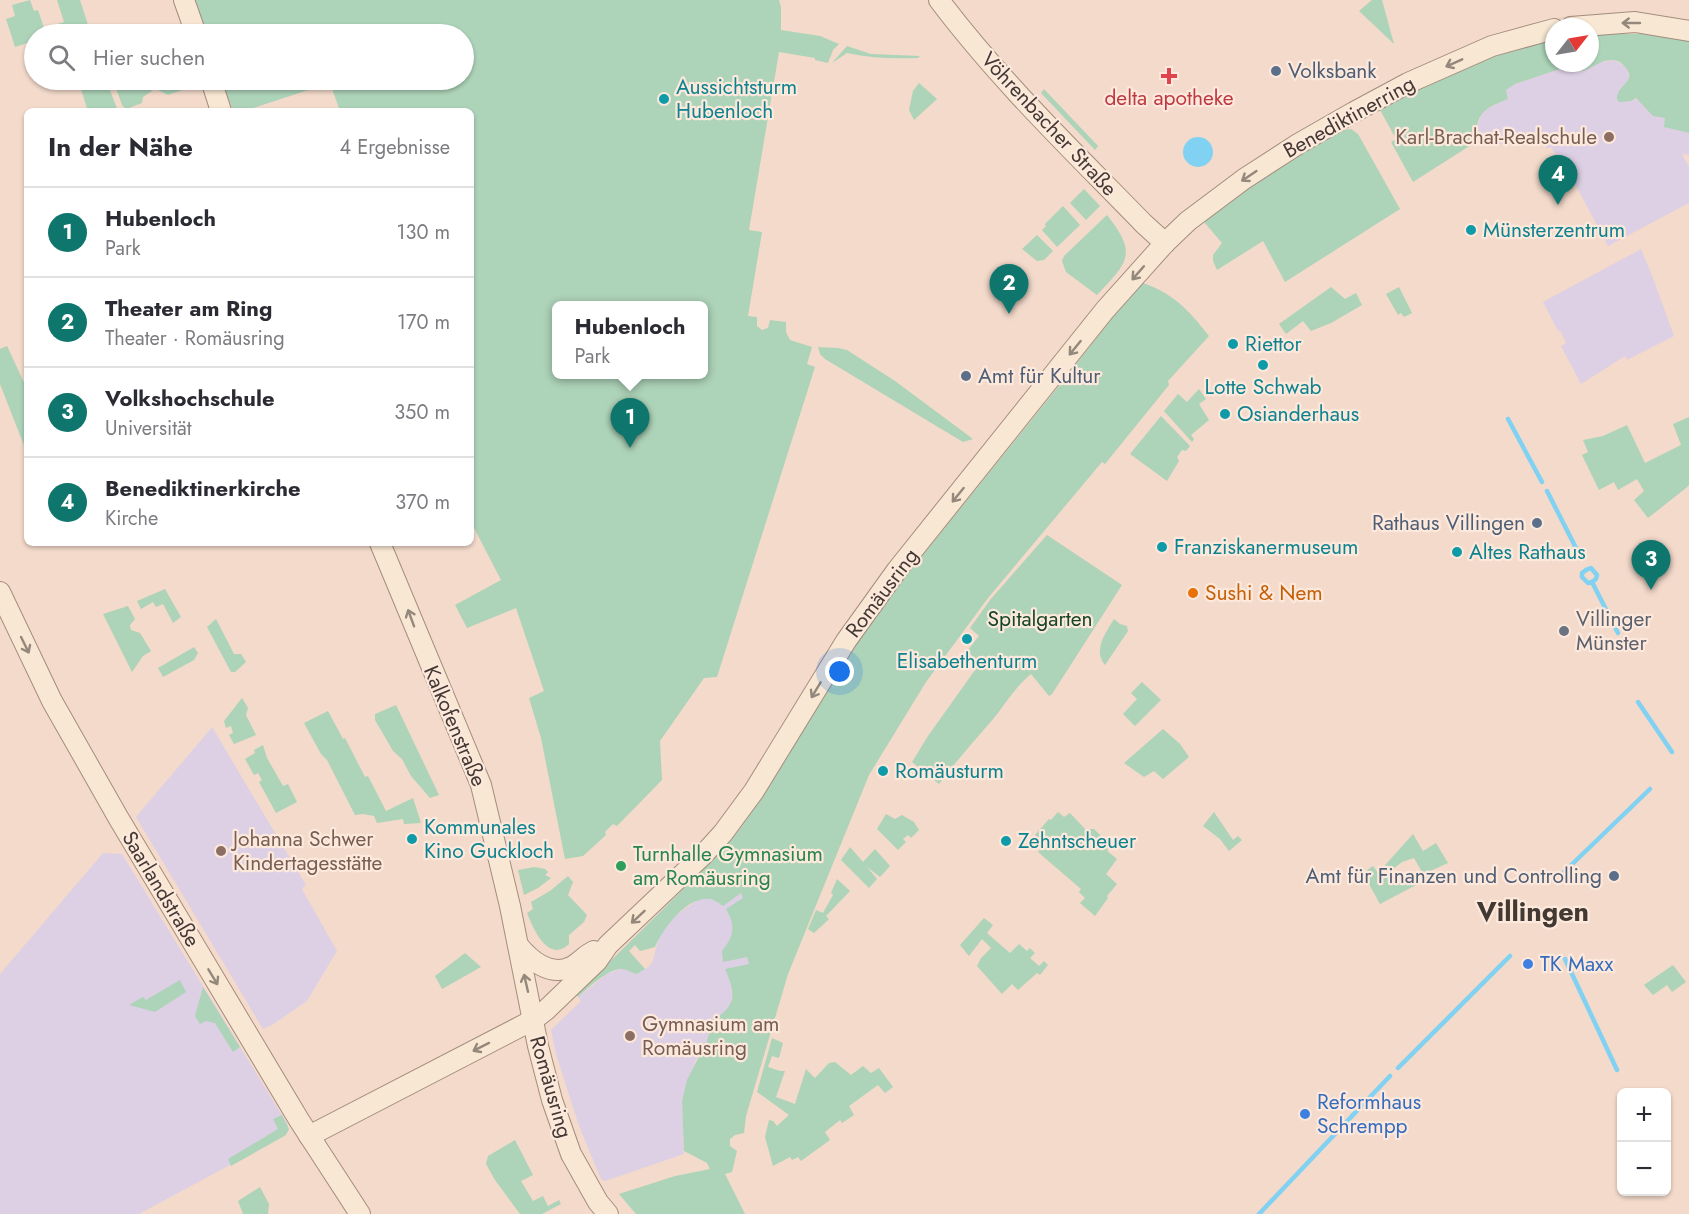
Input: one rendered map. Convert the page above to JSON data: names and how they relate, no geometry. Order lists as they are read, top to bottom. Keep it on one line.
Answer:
{"streets":{"main road":["Benediktinerring","Vöhrenbacher Straße","Romäusring","Kalkofenstraße","Saarlandstraße"]},"crossings":[["Benediktinerring","Vöhrenbacher Straße"],["Benediktinerring","Romäusring"],["Vöhrenbacher Straße","Romäusring"],["Romäusring","Kalkofenstraße"]],"one_way":["Benediktinerring","Romäusring","Kalkofenstraße","Saarlandstraße"],"districts":["Villingen"],"parks":["Spitalgarten"],"places":{"other":["Volksbank","Aussichtsturm Hubenloch","Karl-Brachat-Realschule","Münsterzentrum","Riettor","Lotte Schwab","Amt für Kultur","Osianderhaus","Rathaus Villingen","Franziskanermuseum","Altes Rathaus","Sushi & Nem","Villinger Münster","Elisabethenturm","Romäusturm","Kommunales Kino Guckloch","Zehntscheuer","Johanna Schwer Kindertagesstätte","Turnhalle Gymnasium am Romäusring","Amt für Finanzen und Controlling","TK Maxx","Gymnasium am Romäusring","Reformhaus Schrempp"],"health":["delta apotheke"]},"north":"top right","page":{"search":"Hier suchen","heading":["In der Nähe","4 Ergebnisse"],"pins":["4","2","1","3"],"list":[{"mark":"1","name":"Hubenloch","note":"Park","value":"130 m"},{"mark":"2","name":"Theater am Ring","note":"Theater · Romäusring","value":"170 m"},{"mark":"3","name":"Volkshochschule","note":"Universität","value":"350 m"},{"mark":"4","name":"Benediktinerkirche","note":"Kirche","value":"370 m"}],"popup":["Hubenloch","Park"],"map_buttons":["+","−"]}}
